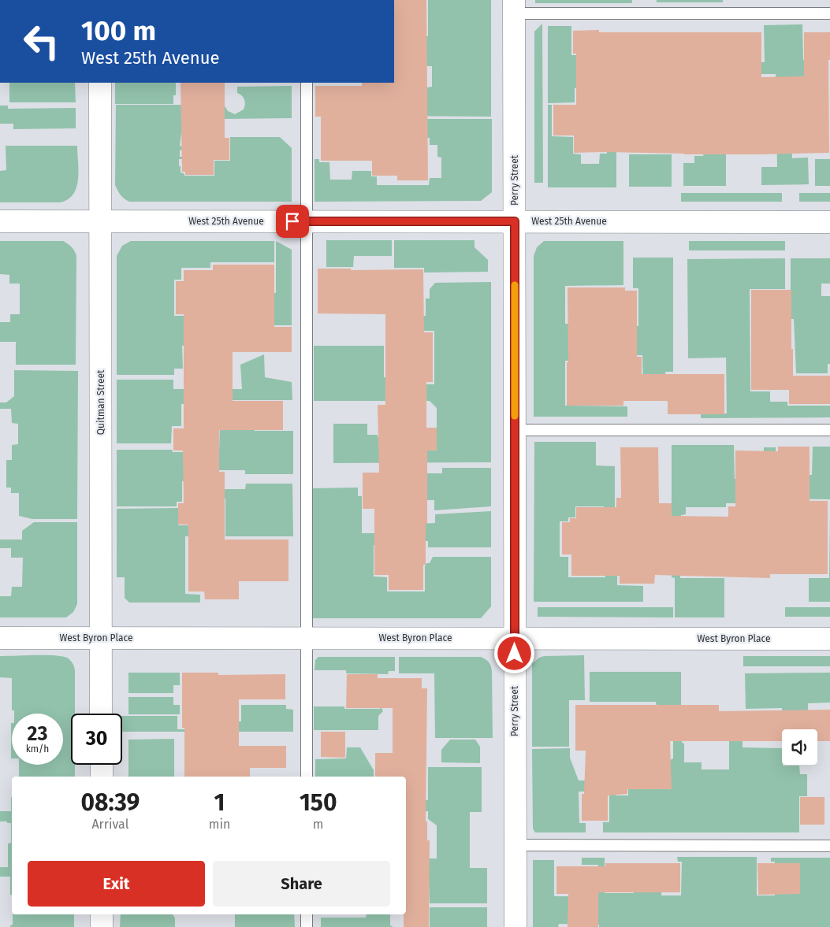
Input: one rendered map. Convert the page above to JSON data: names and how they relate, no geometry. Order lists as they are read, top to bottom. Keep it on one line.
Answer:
{"streets":{"street":["Perry Street","West 25th Avenue","Quitman Street","West Byron Place"]},"crossings":[["Perry Street","West 25th Avenue"],["Perry Street","West Byron Place"],["West 25th Avenue","Quitman Street"],["Quitman Street","West Byron Place"]],"page":{"turn":["100 m","West 25th Avenue"],"speed":"23 km/h","limit":"30","eta":["08:39","Arrival","1","min","150","m"],"buttons":["Exit","Share"]}}
